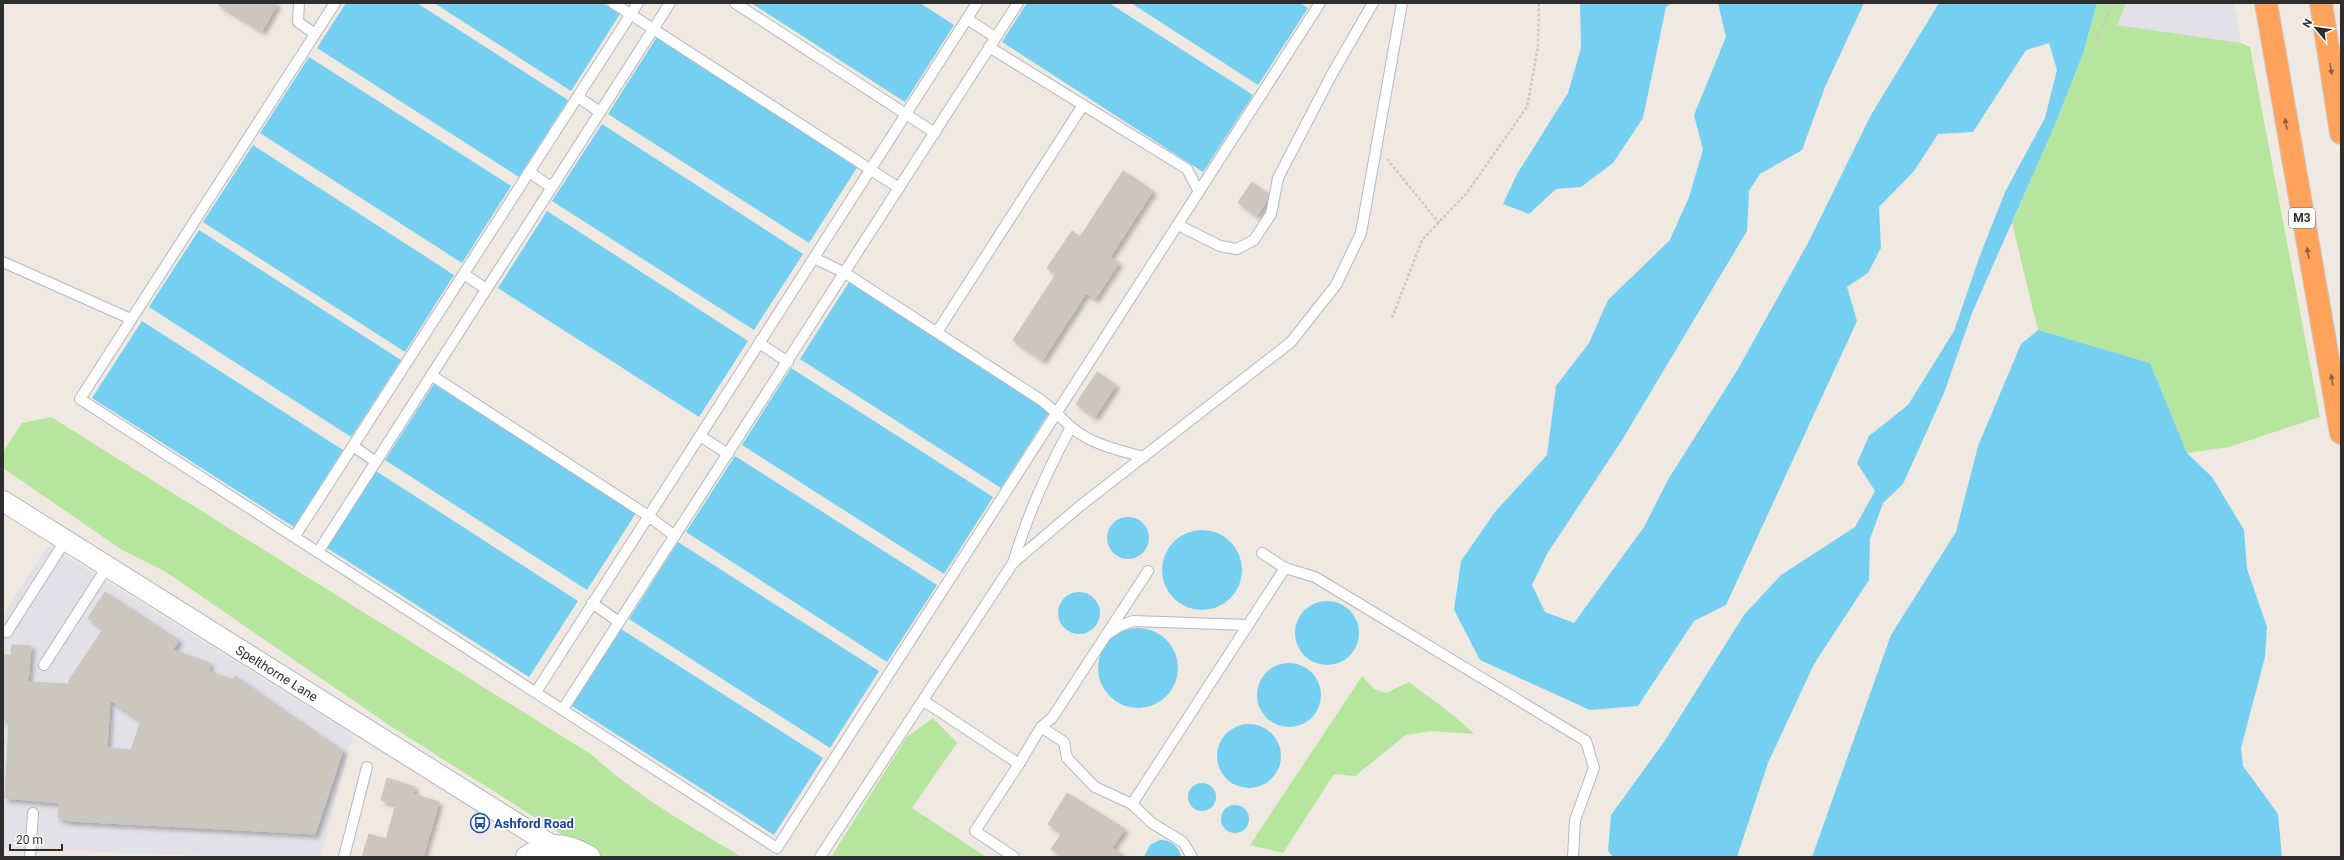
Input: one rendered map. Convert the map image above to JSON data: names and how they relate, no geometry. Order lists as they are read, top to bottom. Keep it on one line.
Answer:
{"streets":{"highway":["M3"],"street":["Spelthorne Lane"]},"places":{"bus stop":["Ashford Road"]},"scale_bar":"20 m","north":"top left"}
